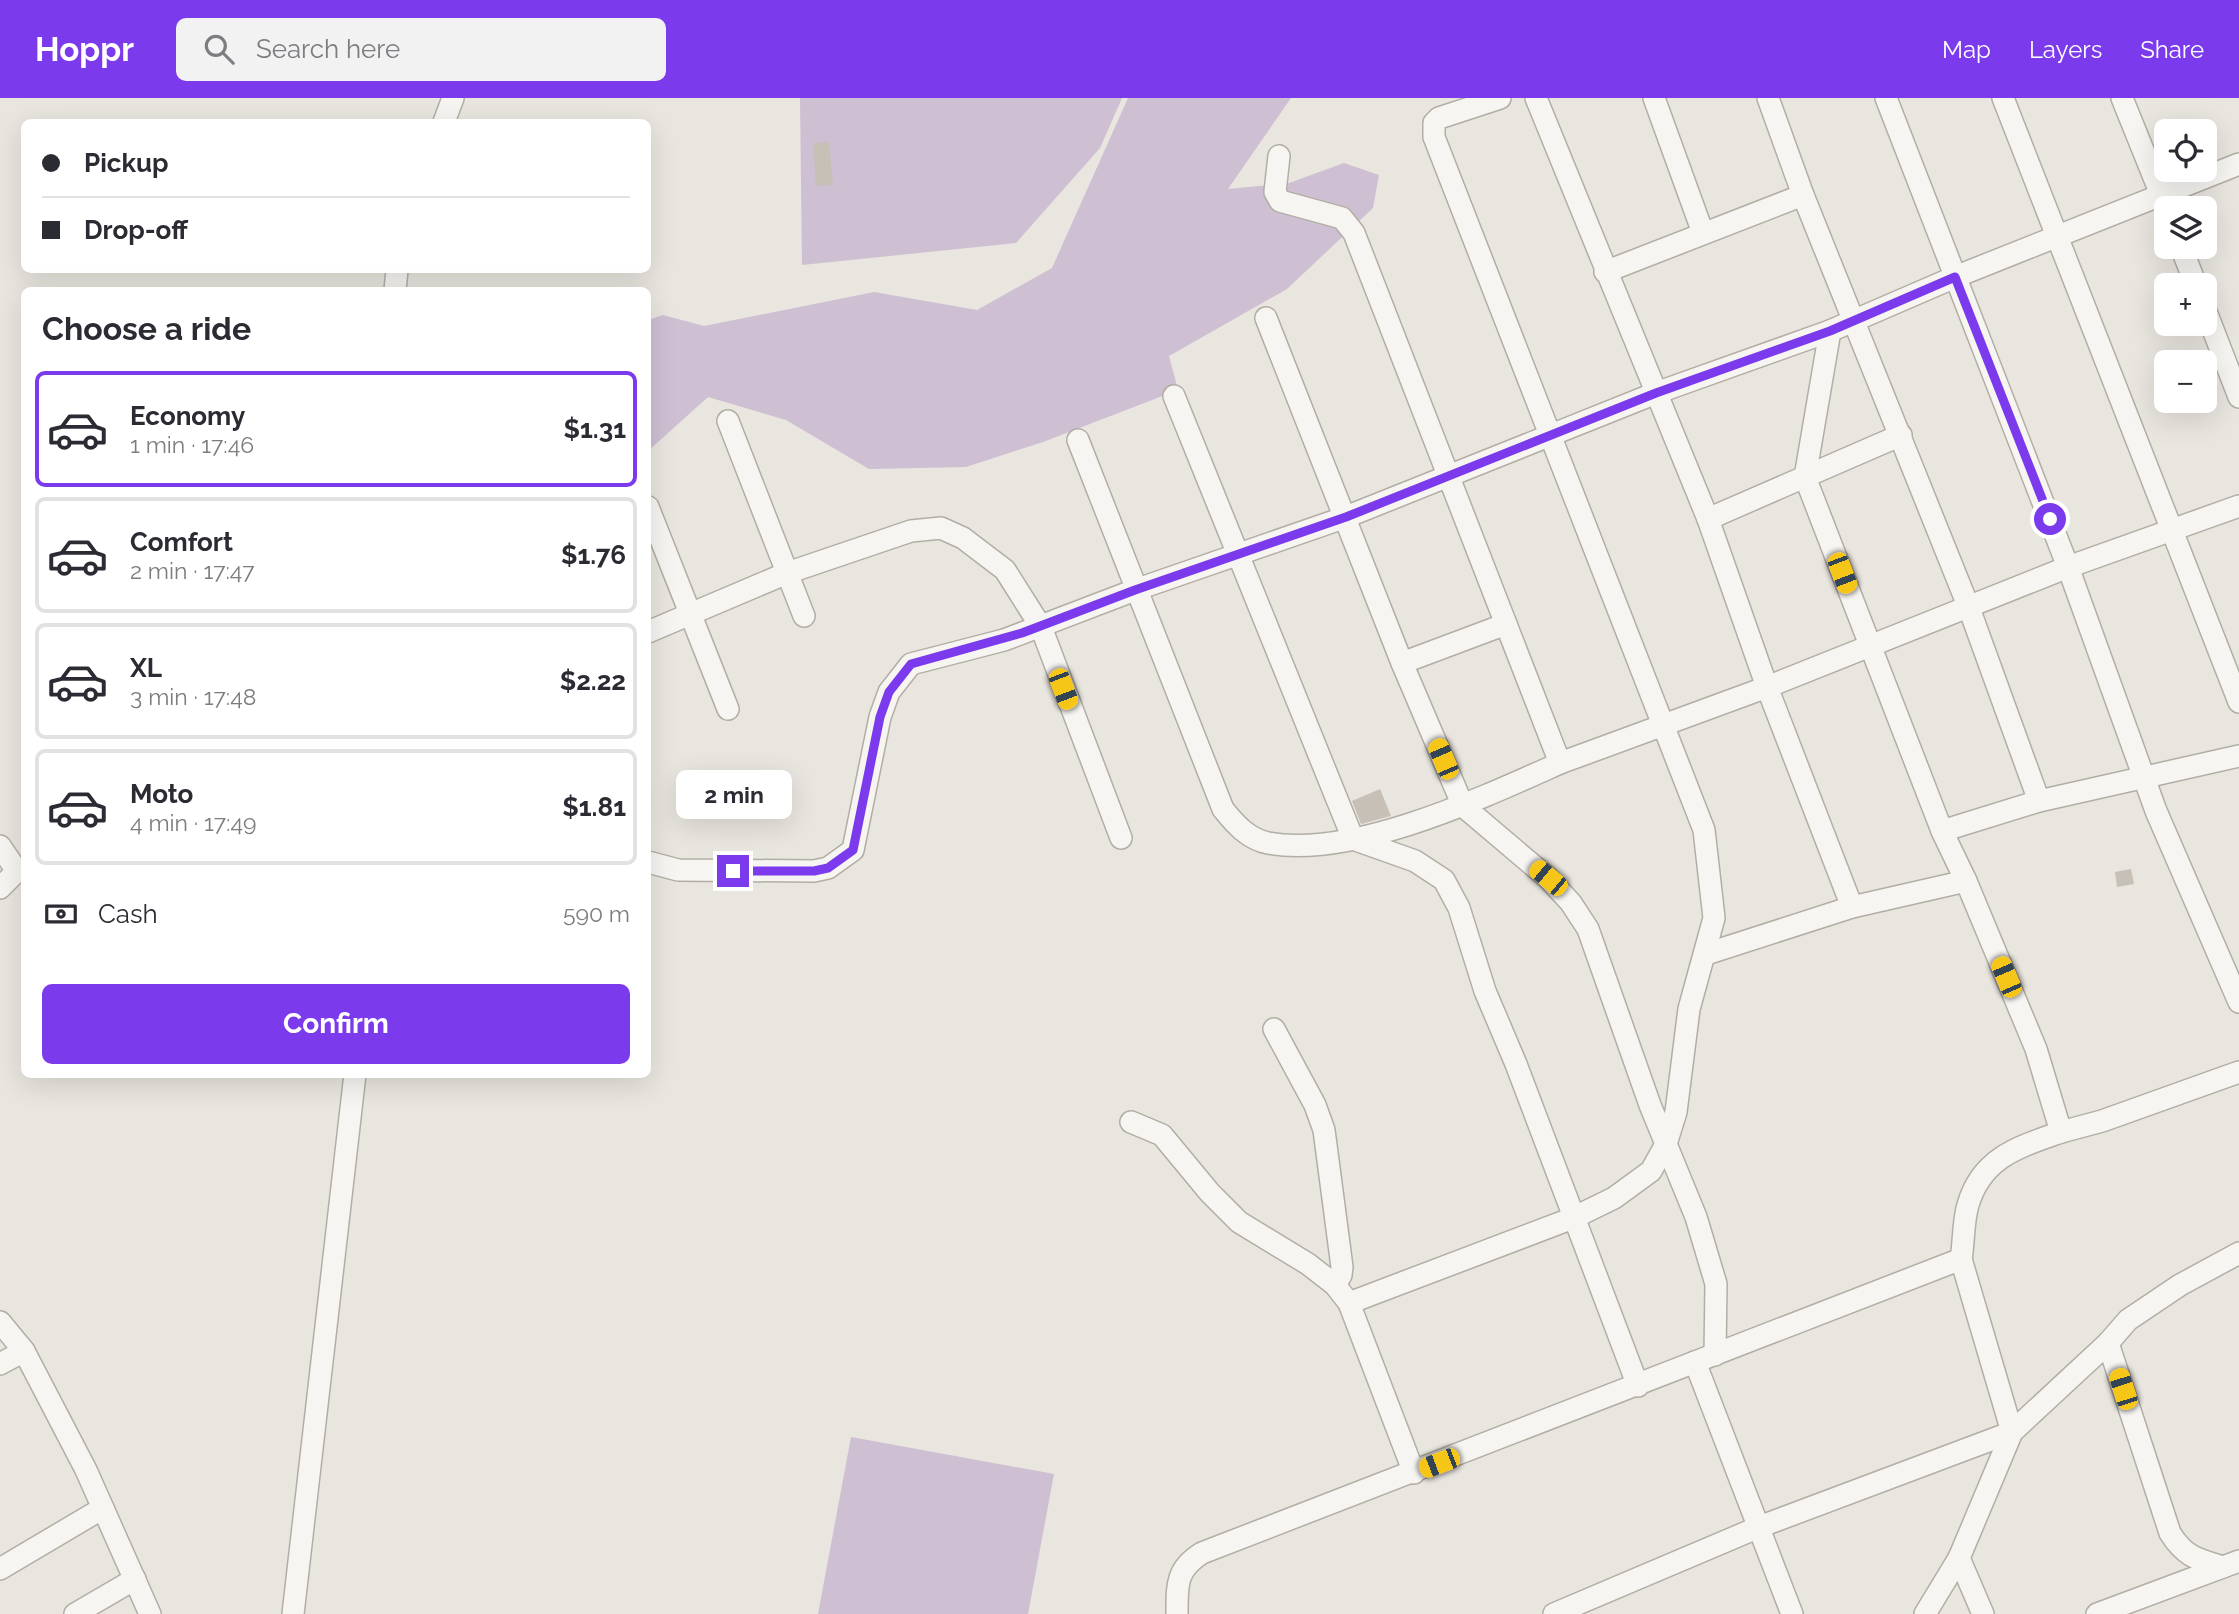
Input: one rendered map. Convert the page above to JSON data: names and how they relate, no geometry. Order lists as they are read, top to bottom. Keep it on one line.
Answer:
{"page":{"header":"Hoppr","search":"Search here","nav":["Map","Layers","Share"],"map_buttons":["+","−"],"banner":["Pickup","Drop-off"],"heading":"Choose a ride","list":[{"name":"Economy","note":"1 min · 17:46","value":"$1.31"},{"name":"Comfort","note":"2 min · 17:47","value":"$1.76"},{"name":"XL","note":"3 min · 17:48","value":"$2.22"},{"name":"Moto","note":"4 min · 17:49","value":"$1.81"}],"bubble":"2 min","pay":["Cash","590 m"],"buttons":"Confirm"}}
